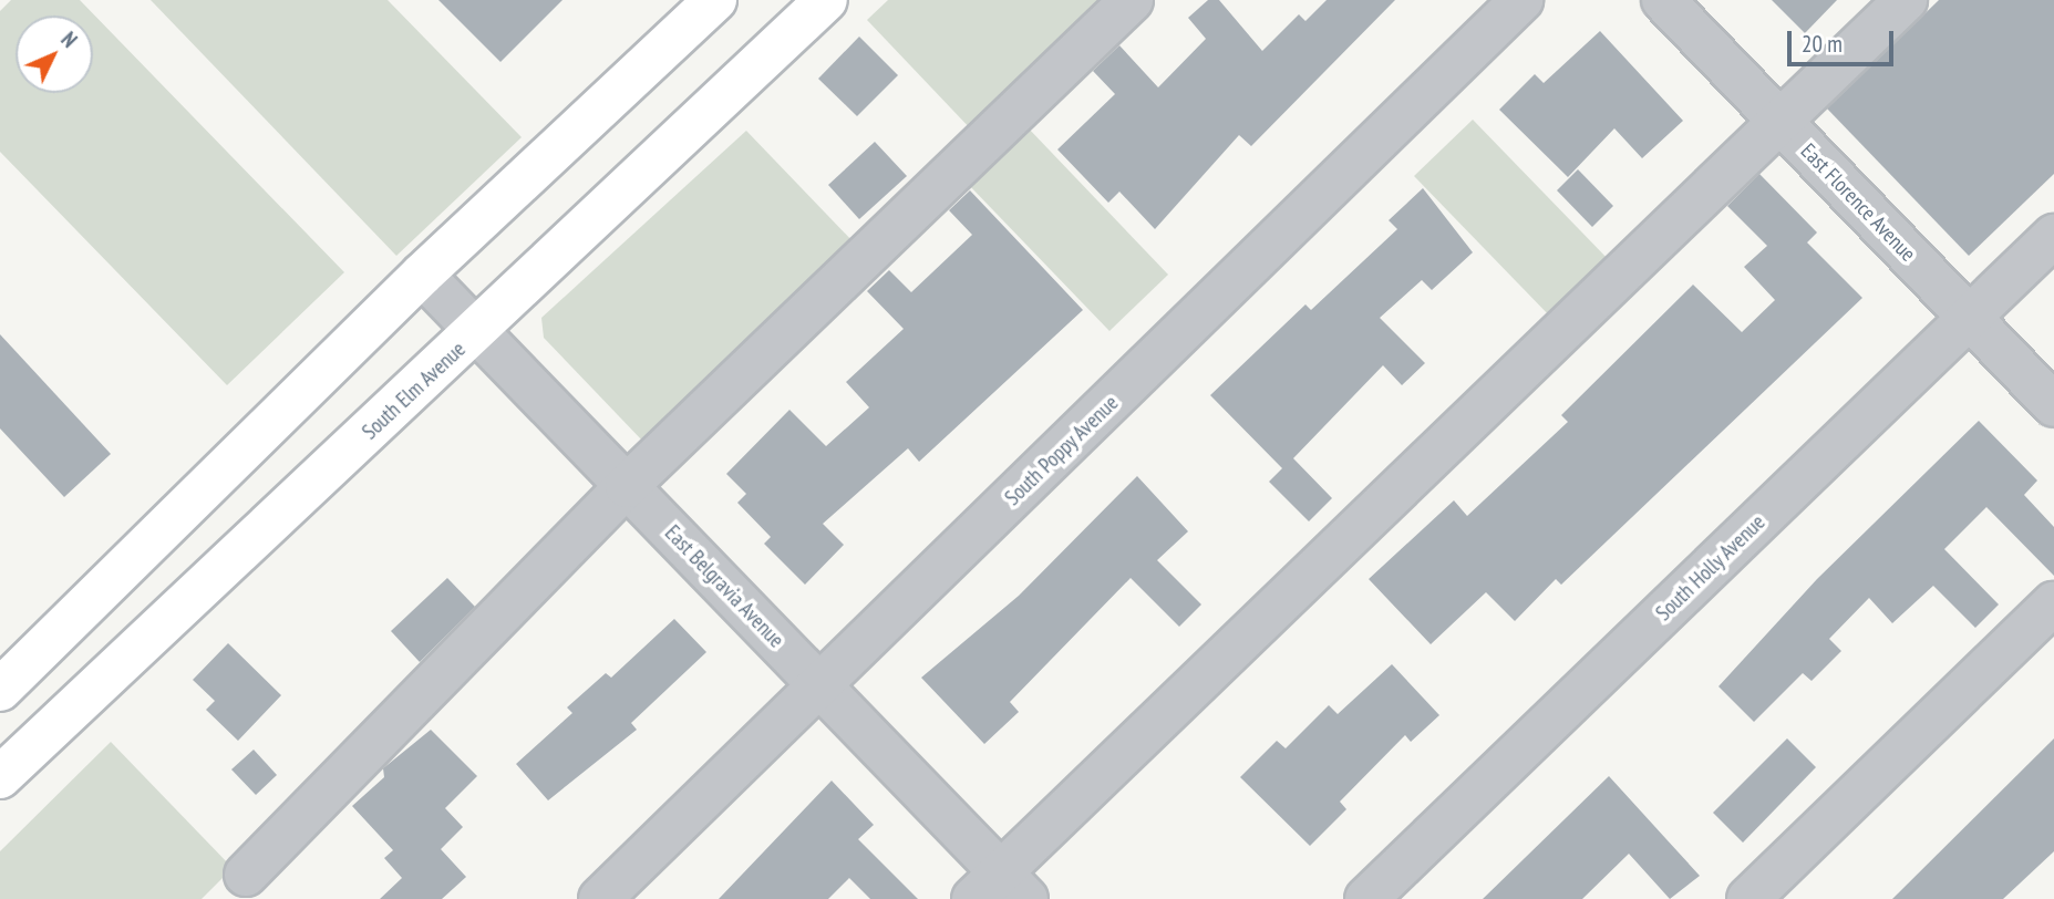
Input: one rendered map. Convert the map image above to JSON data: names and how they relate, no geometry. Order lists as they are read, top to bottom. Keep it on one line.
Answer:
{"streets":{"main road":["South Elm Avenue"],"street":["East Florence Avenue","South Poppy Avenue","South Holly Avenue","East Belgravia Avenue"]},"crossings":[["East Florence Avenue","South Holly Avenue"],["South Elm Avenue","East Belgravia Avenue"],["South Poppy Avenue","East Belgravia Avenue"]],"scale_bar":"20 m","north":"top right"}
